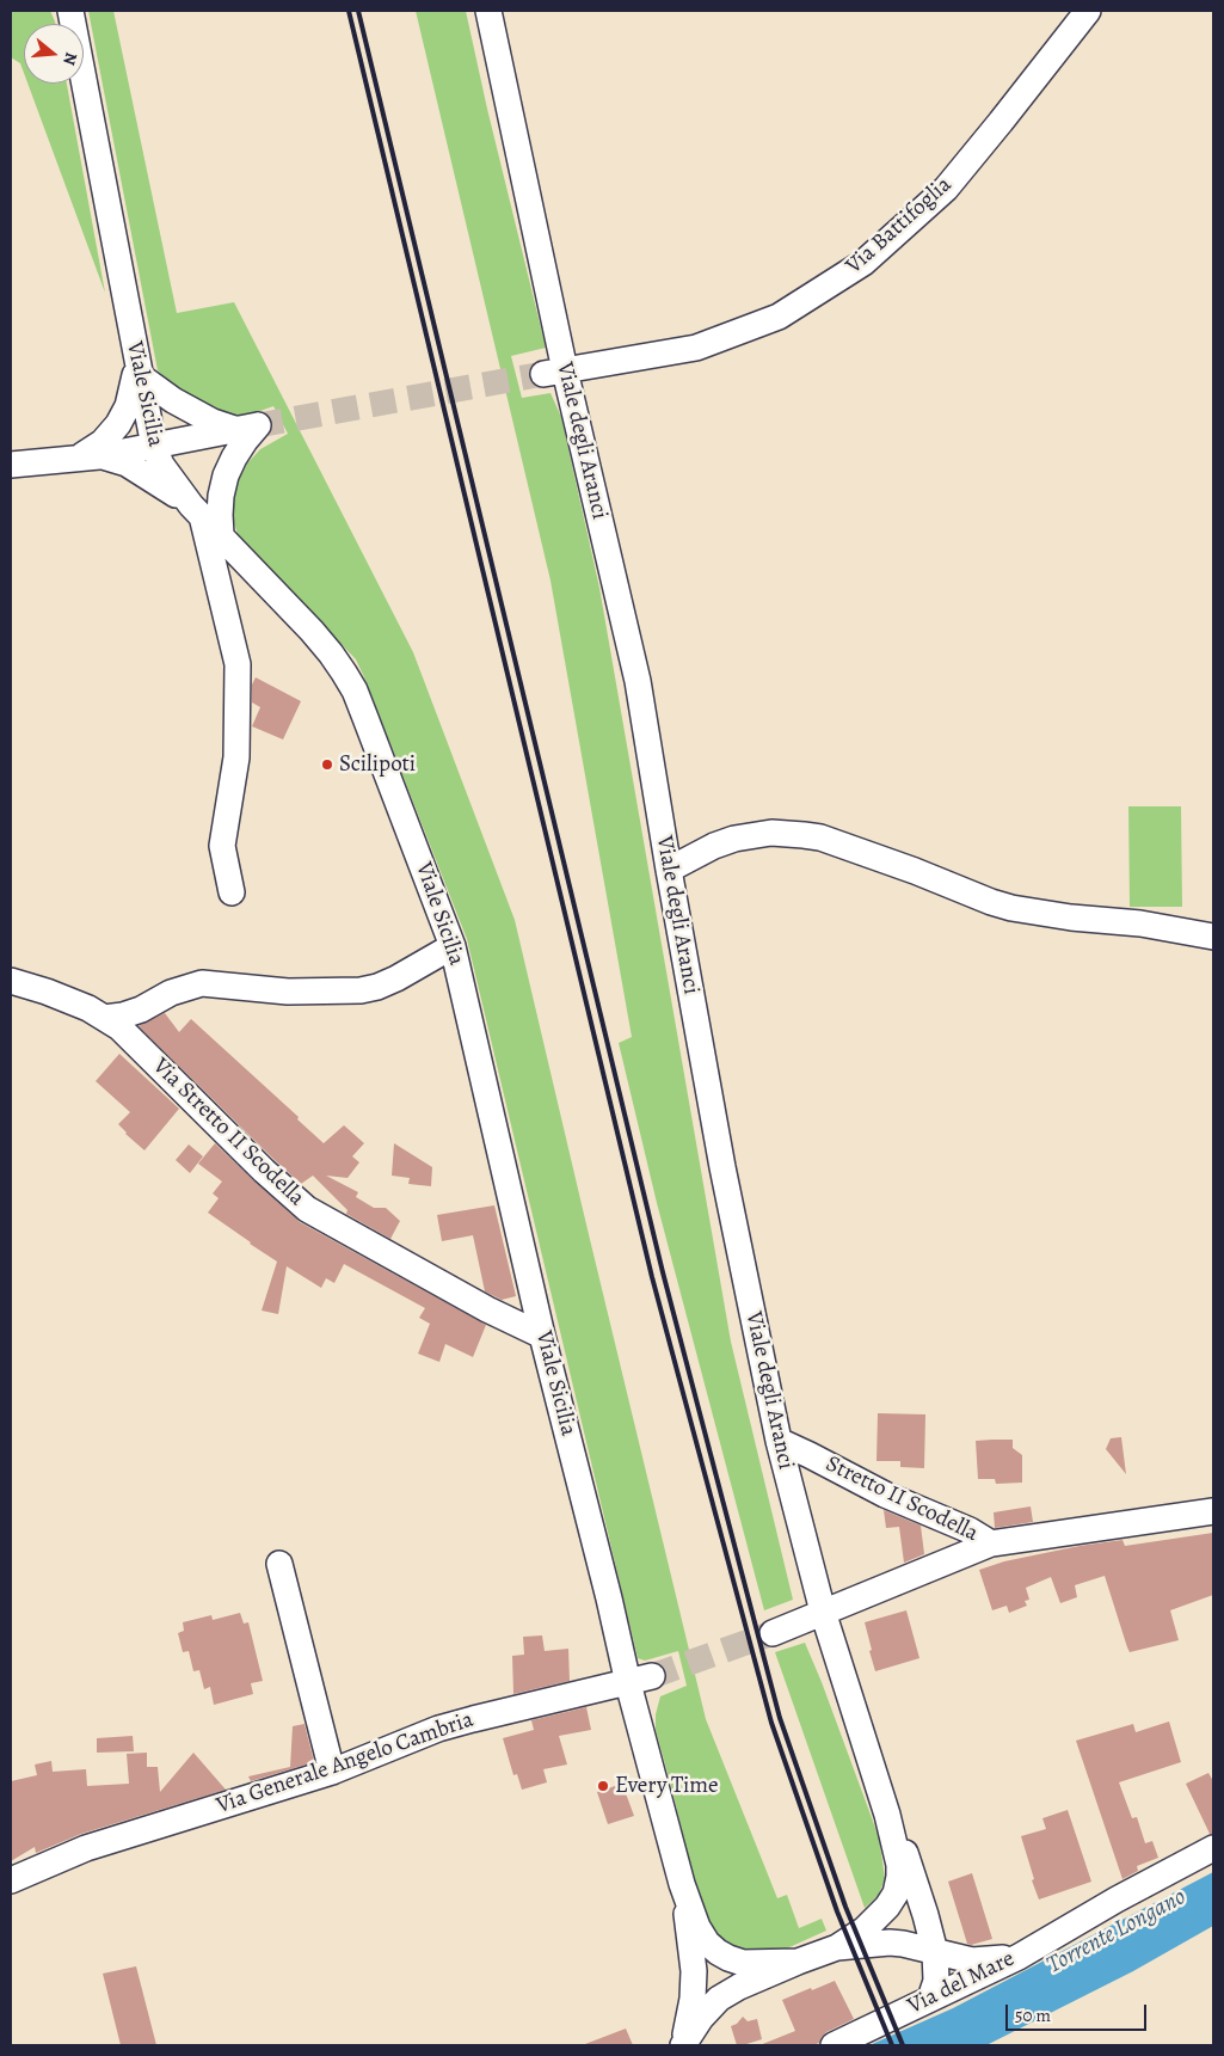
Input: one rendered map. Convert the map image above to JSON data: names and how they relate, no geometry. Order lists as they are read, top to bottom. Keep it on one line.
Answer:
{"streets":{"street":["Via Battifoglia","Viale Sicilia","Viale degli Aranci","Via Stretto II Scodella","Stretto II Scodella","Via Generale Angelo Cambria","Via del Mare"]},"crossings":[["Via Battifoglia","Viale degli Aranci"],["Viale Sicilia","Via Stretto II Scodella"],["Viale Sicilia","Via Generale Angelo Cambria"],["Viale degli Aranci","Stretto II Scodella"]],"water":["Torrente Longano"],"places":["Scilipoti","Every Time"],"scale_bar":"50 m","north":"right"}
